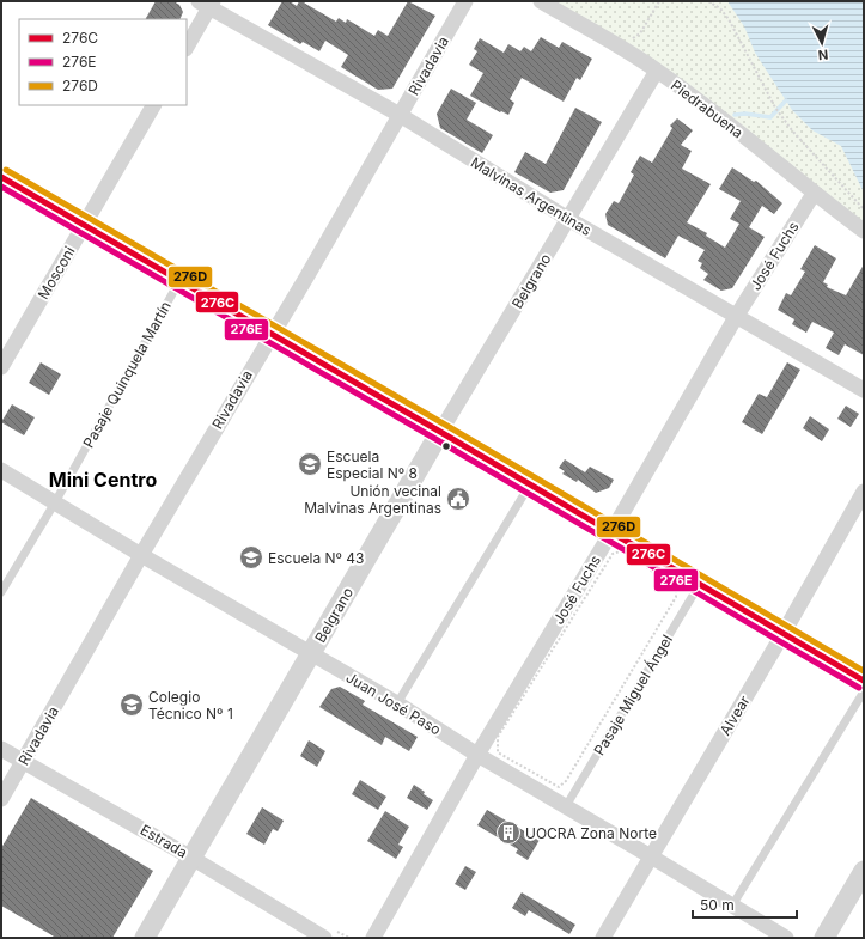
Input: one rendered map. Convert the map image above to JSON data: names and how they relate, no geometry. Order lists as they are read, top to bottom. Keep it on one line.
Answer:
{"streets":{"street":["Rivadavia","Piedrabuena","Malvinas Argentinas","José Fuchs","Mosconi","Belgrano","Juan José Paso","Alvear","Estrada"],"lane":["Pasaje Quinquela Martín","Pasaje Miguel Ángel"]},"crossings":[["Rivadavia","Malvinas Argentinas"],["Rivadavia","Juan José Paso"],["Rivadavia","Estrada"],["Piedrabuena","José Fuchs"],["Piedrabuena","Belgrano"],["Malvinas Argentinas","José Fuchs"],["Malvinas Argentinas","Belgrano"],["José Fuchs","Juan José Paso"],["Belgrano","Juan José Paso"],["Belgrano","Estrada"],["Pasaje Quinquela Martín","Juan José Paso"],["Pasaje Miguel Ángel","Juan José Paso"],["Juan José Paso","Alvear"]],"districts":["Mini Centro"],"places":{"school or university":["Escuela Especial Nº 8","Escuela Nº 43","Colegio Técnico Nº 1"],"public building":["Unión vecinal Malvinas Argentinas"],"building":["UOCRA Zona Norte"]},"lines":["transit line 276D","transit line 276C","transit line 276E"],"legend":["276C","276E","276D"],"scale_bar":"50 m","north":"bottom"}
